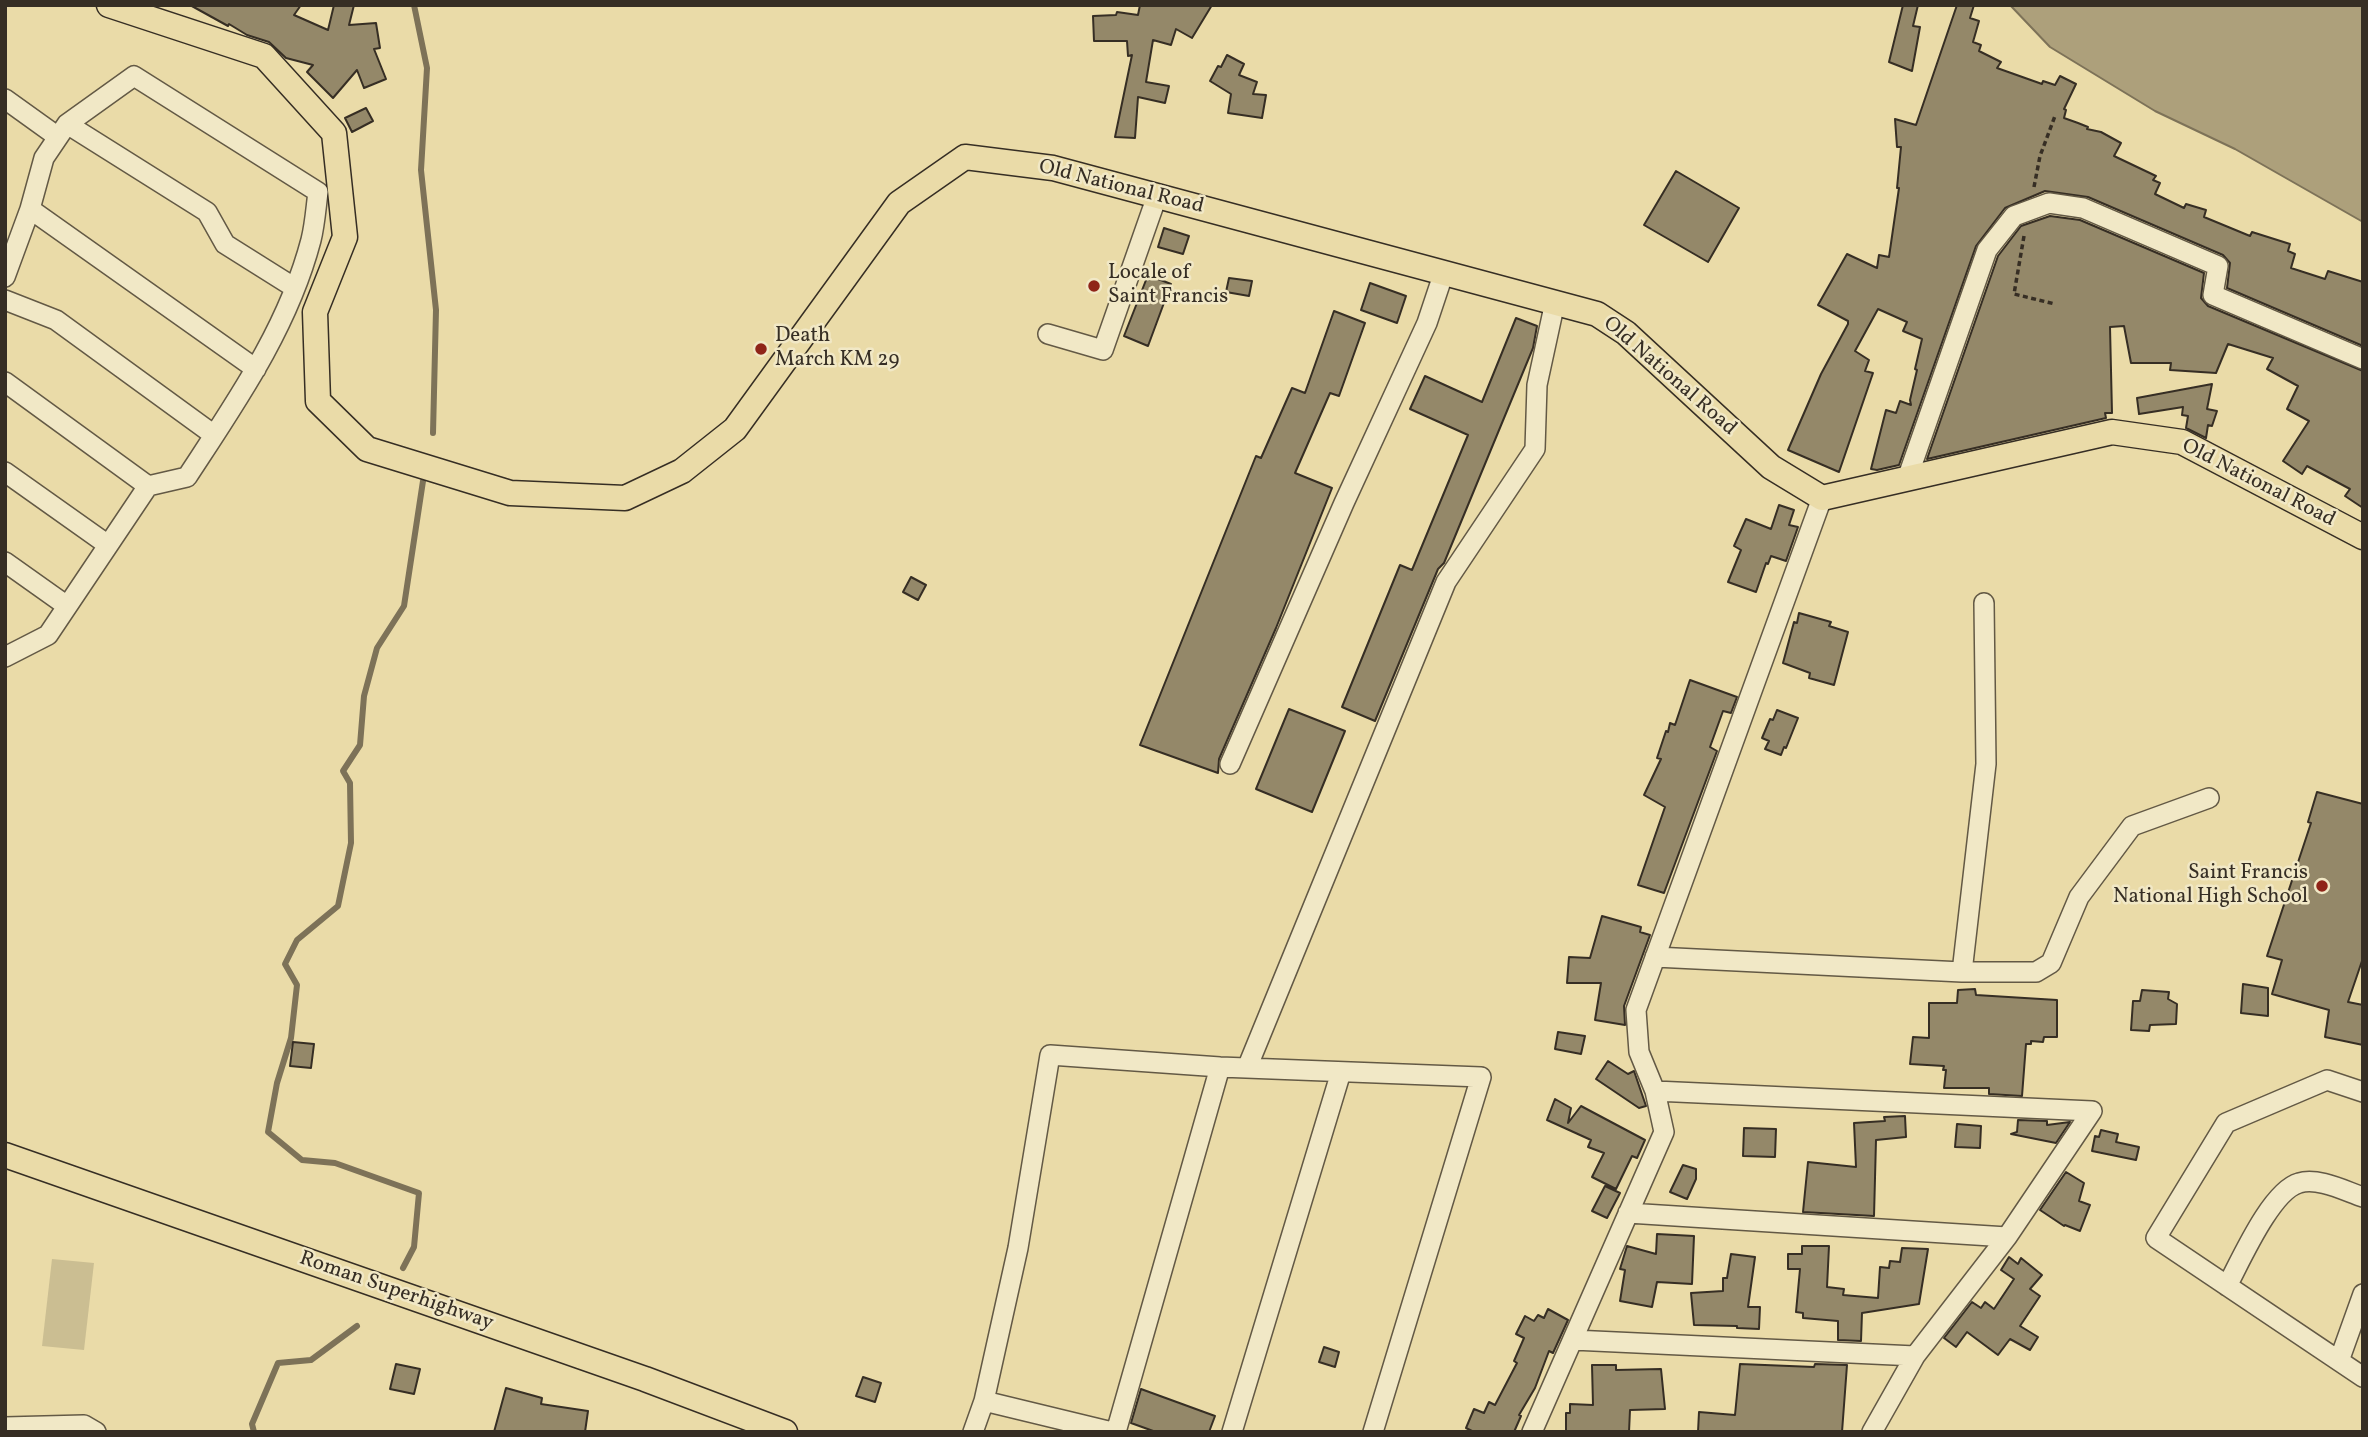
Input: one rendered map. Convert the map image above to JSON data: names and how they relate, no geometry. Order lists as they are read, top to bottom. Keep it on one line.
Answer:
{"streets":{"main road":["Old National Road","Roman Superhighway"]},"places":["Locale of Saint Francis","Death March KM 29","Saint Francis National High School"]}
